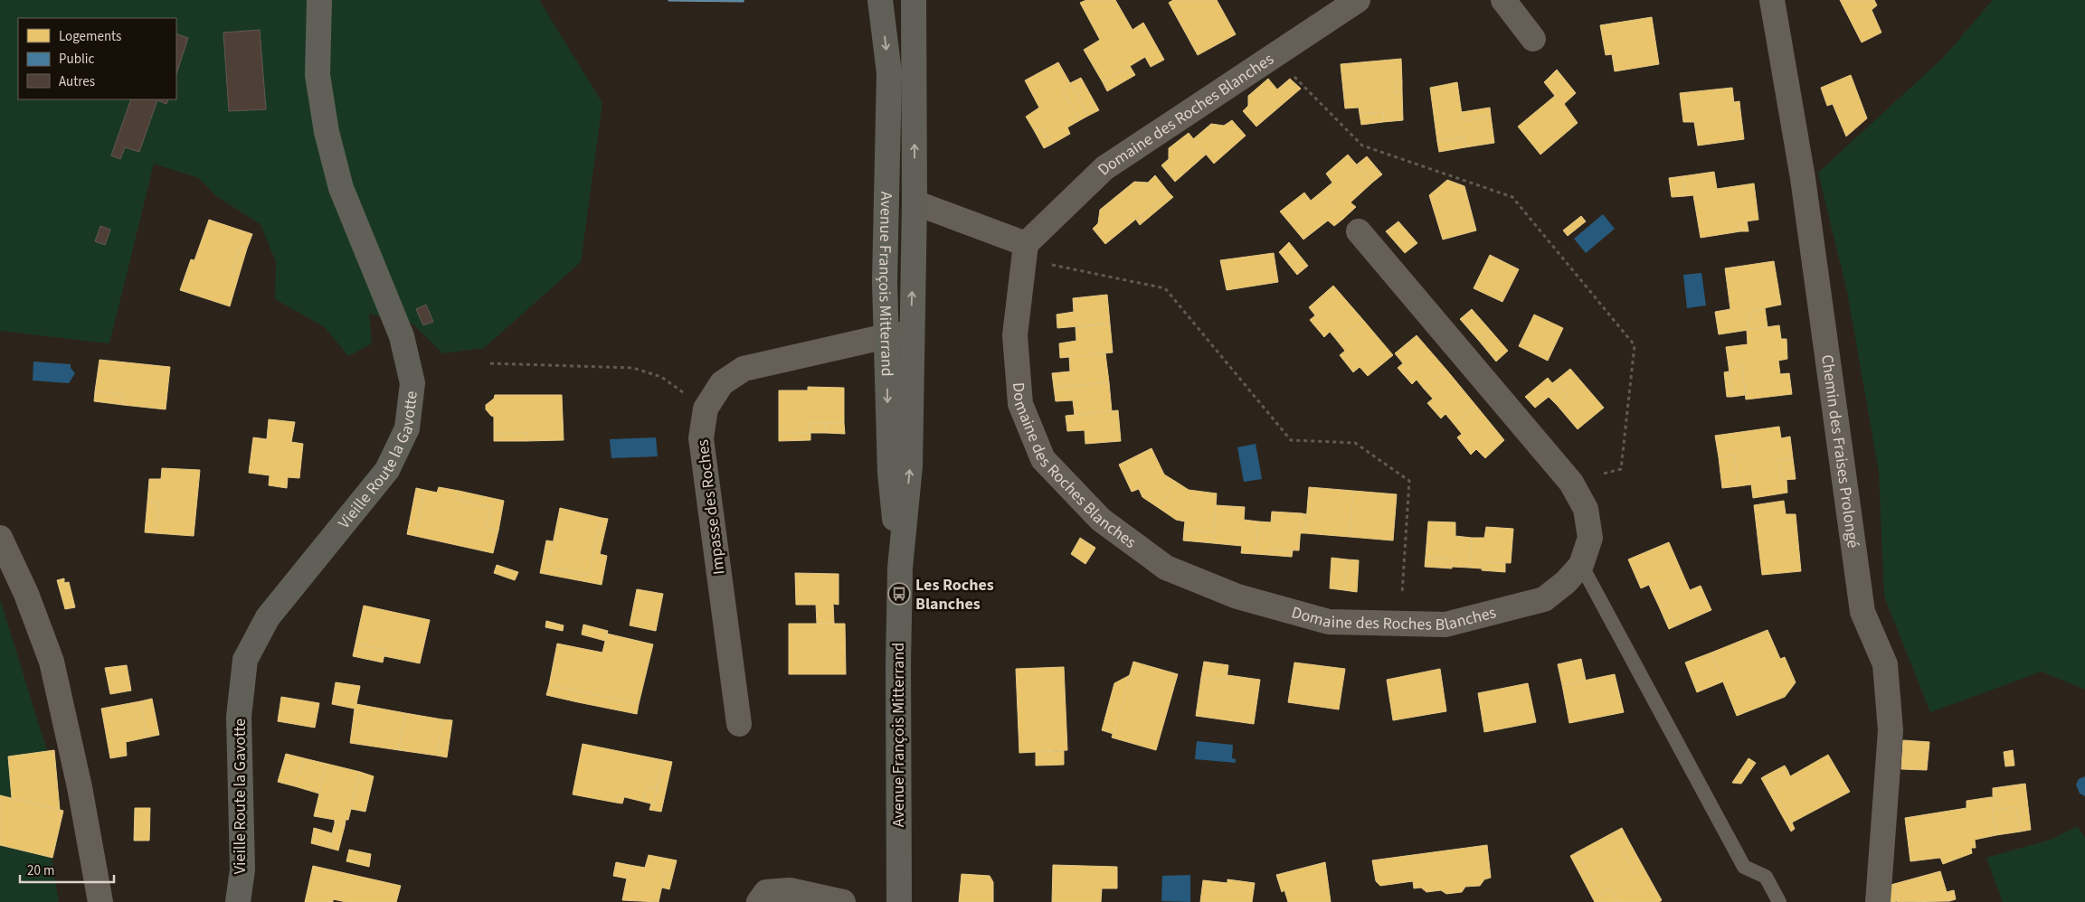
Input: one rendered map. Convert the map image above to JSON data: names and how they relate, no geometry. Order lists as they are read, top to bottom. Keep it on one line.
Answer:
{"streets":{"main road":["Avenue François Mitterrand","Vieille Route la Gavotte"],"street":["Domaine des Roches Blanches","Chemin des Fraises Prolongé","Impasse des Roches"]},"crossings":[["Avenue François Mitterrand","Impasse des Roches"]],"places":{"bus stop":["Les Roches Blanches"]},"legend":["Logements","Public","Autres"],"scale_bar":"20 m"}
